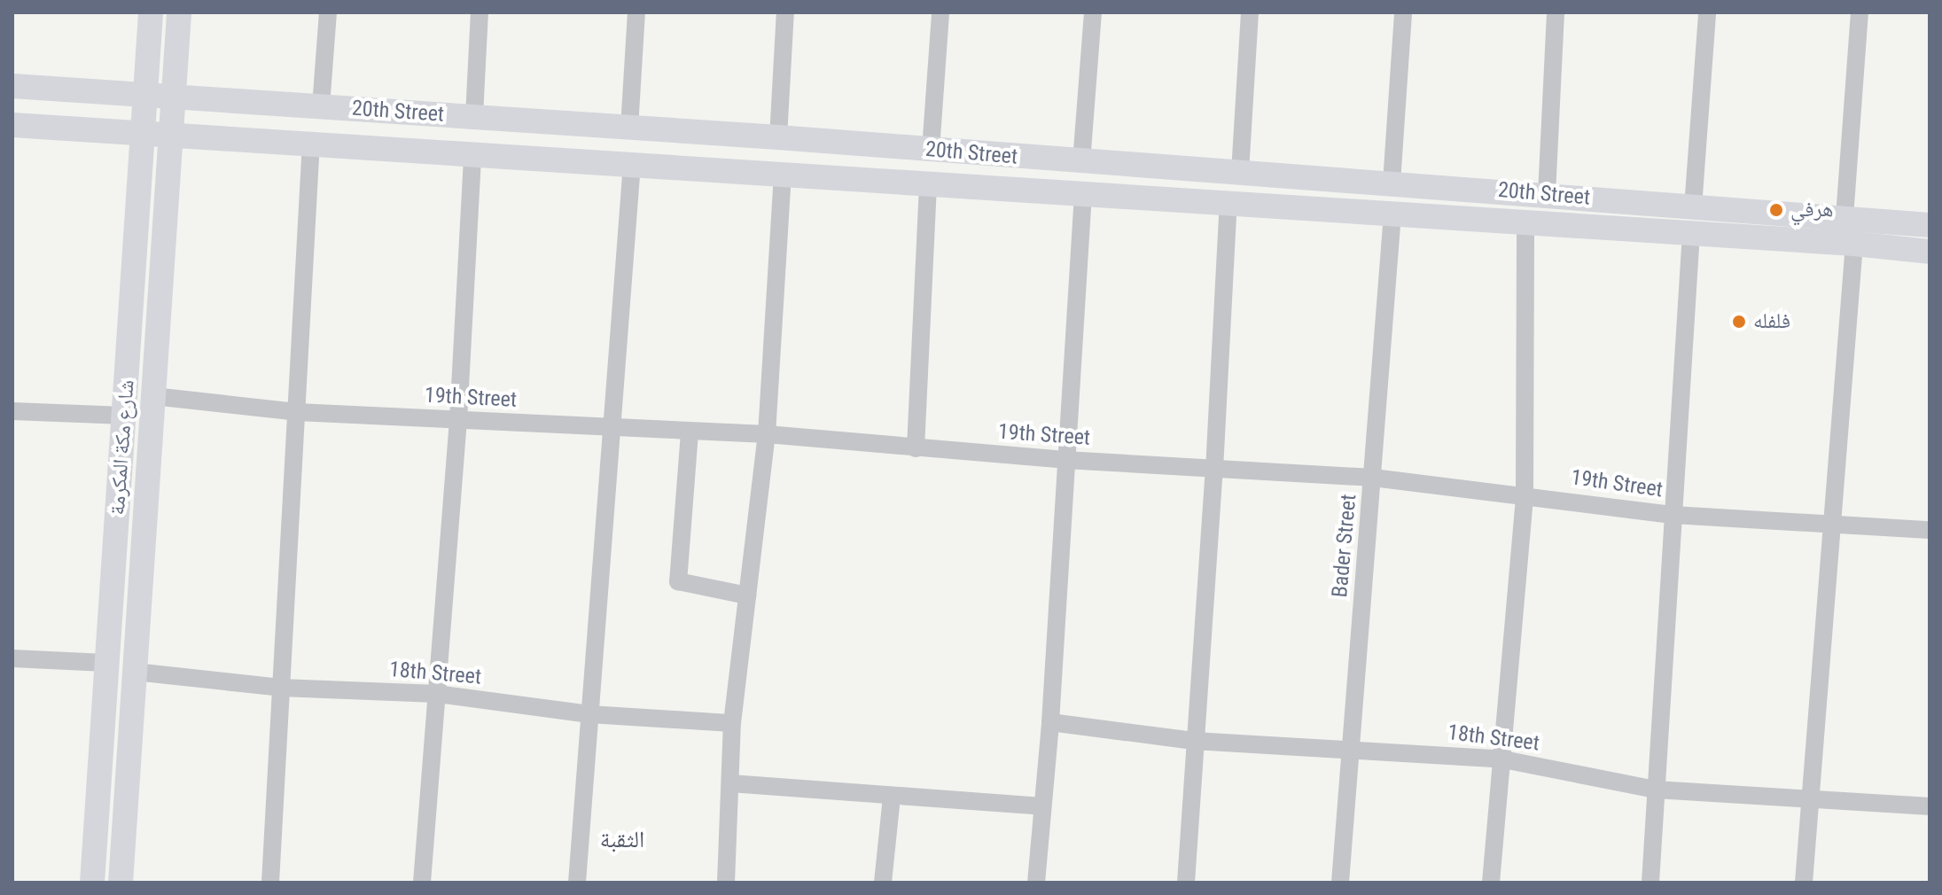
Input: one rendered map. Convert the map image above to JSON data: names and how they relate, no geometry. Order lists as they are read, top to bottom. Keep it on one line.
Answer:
{"streets":{"street":["20th Street","19th Street","شارع مكة المكرمة","Bader Street","18th Street"]},"crossings":[["20th Street","شارع مكة المكرمة"],["20th Street","Bader Street"],["19th Street","شارع مكة المكرمة"],["19th Street","Bader Street"],["شارع مكة المكرمة","18th Street"],["Bader Street","18th Street"]],"districts":["الثقبة"],"places":["هرفي","فلفله"]}
